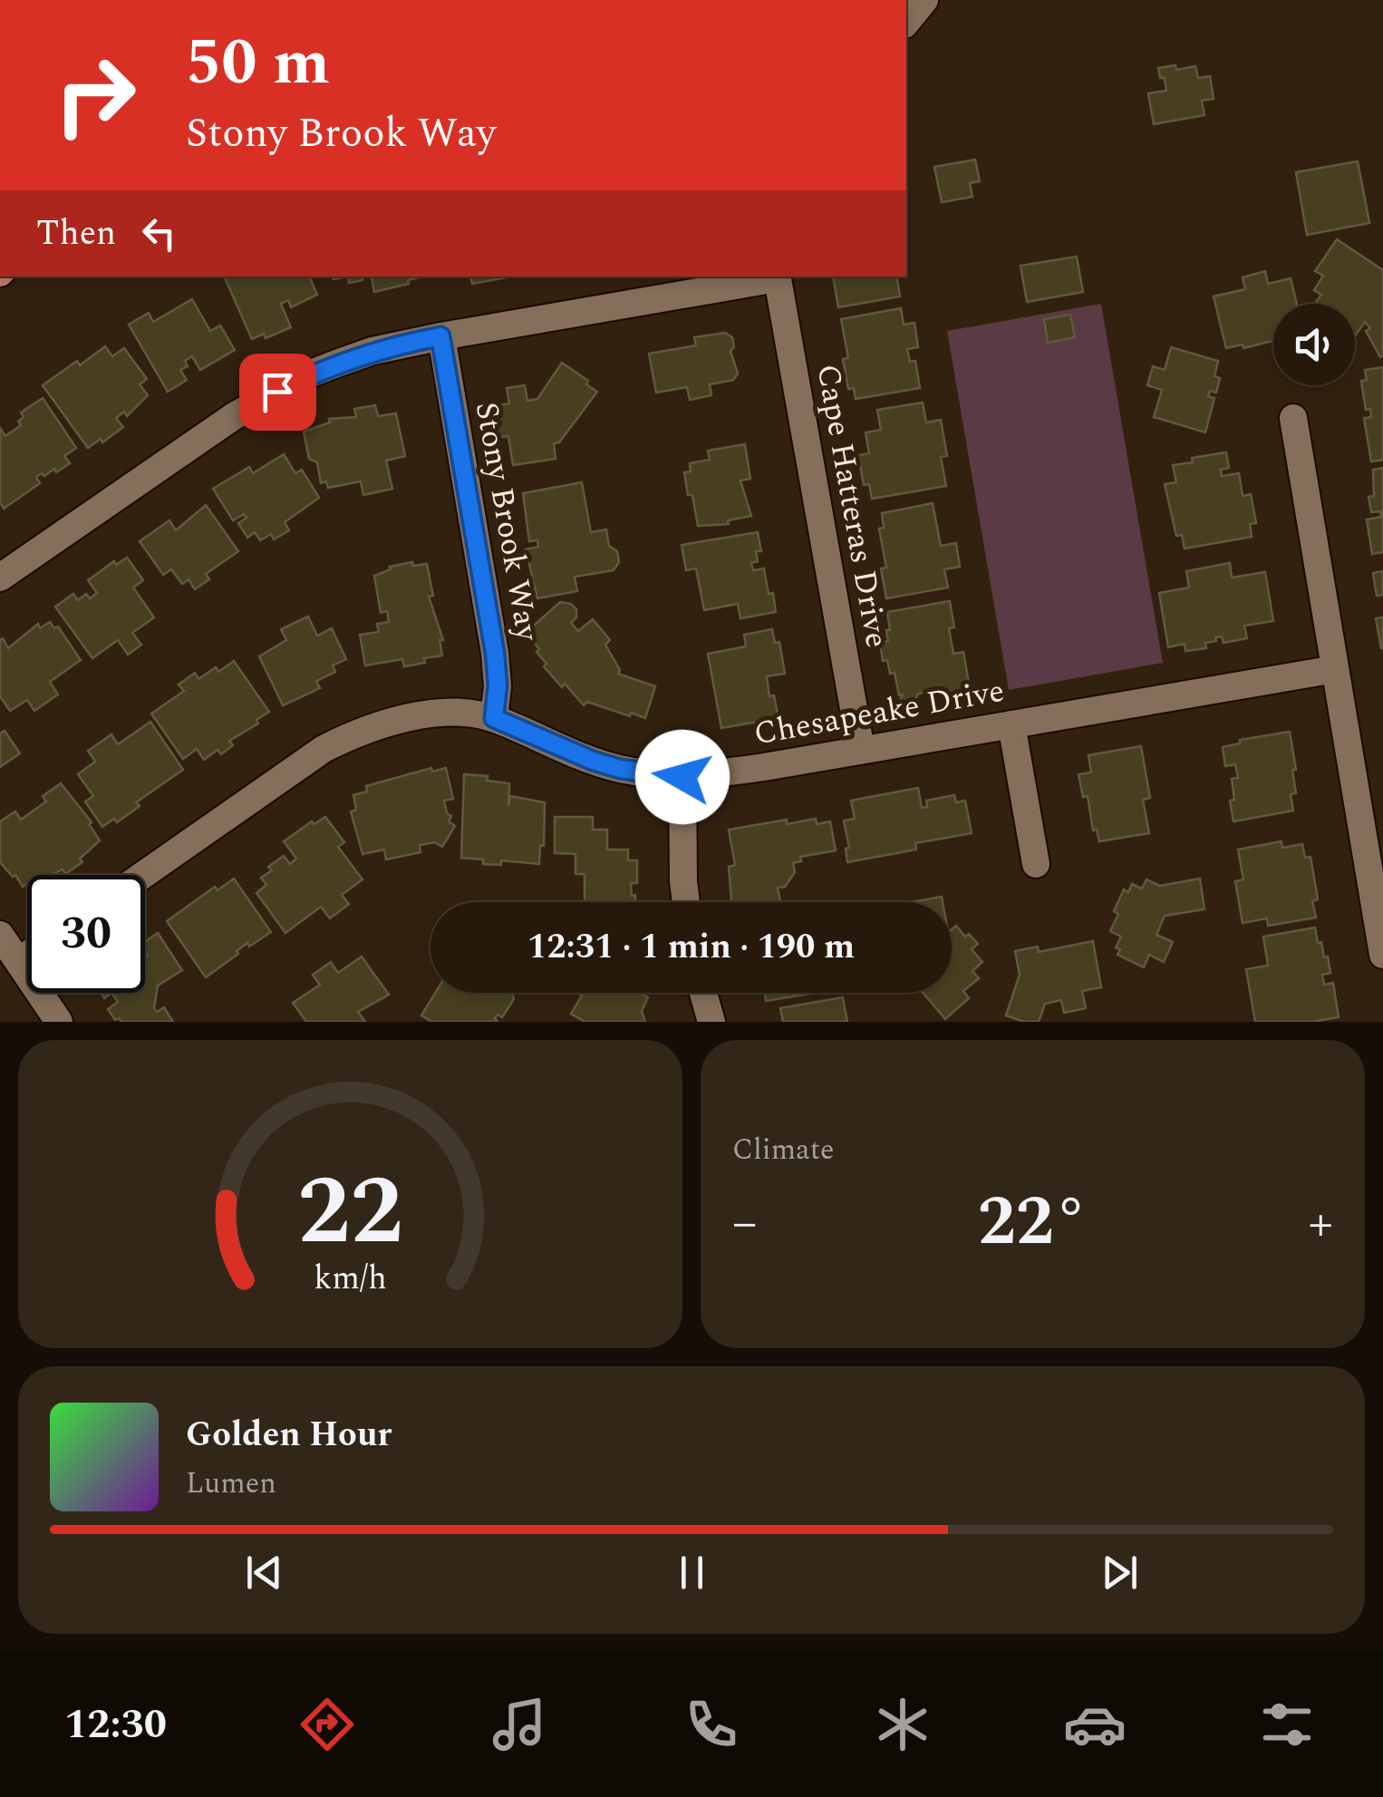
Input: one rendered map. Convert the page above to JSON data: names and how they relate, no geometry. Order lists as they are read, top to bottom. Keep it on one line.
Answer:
{"streets":{"street":["Cape Hatteras Drive","Stony Brook Way","Chesapeake Drive"]},"crossings":[["Cape Hatteras Drive","Chesapeake Drive"],["Stony Brook Way","Chesapeake Drive"]],"page":{"turn":["50 m","Stony Brook Way"],"then":"Then","limit":"30","trip":"12:31 · 1 min · 190 m","tile":"Climate","heat":["−","22°","+"],"song":["Golden Hour","Lumen"],"tabs":"12:30","gauge":["22","km/h"]}}
